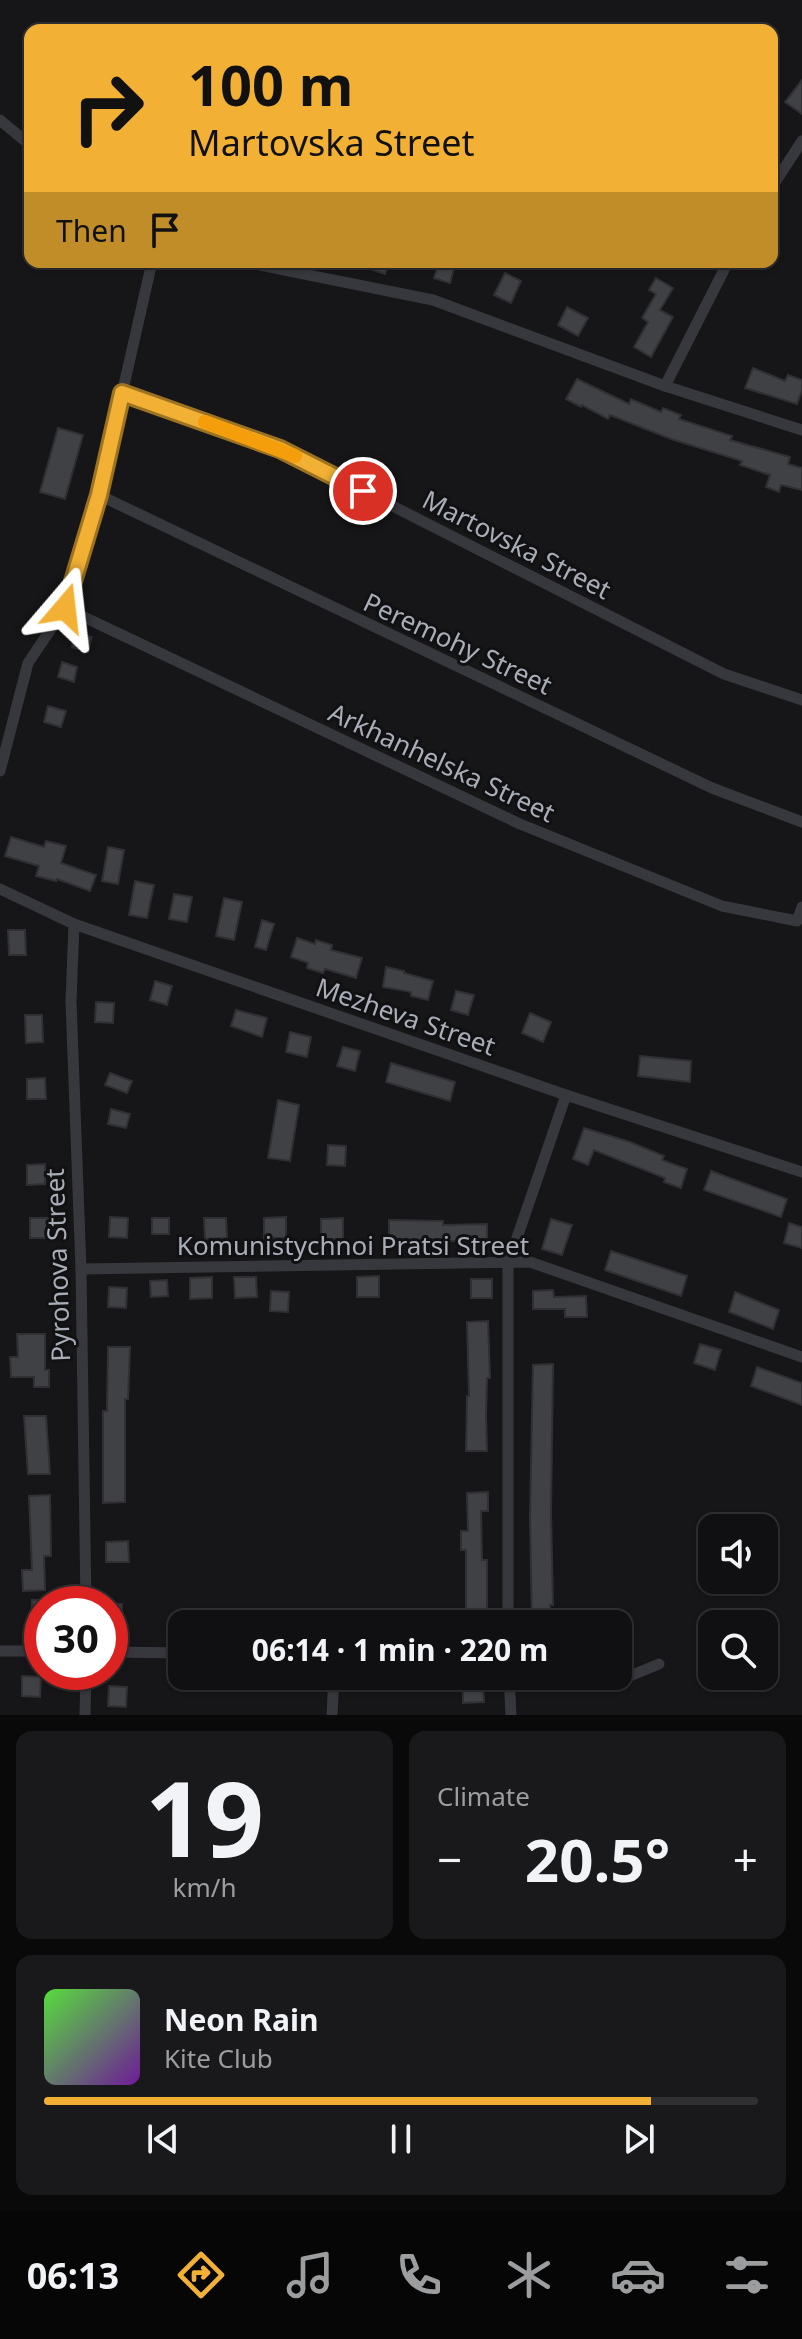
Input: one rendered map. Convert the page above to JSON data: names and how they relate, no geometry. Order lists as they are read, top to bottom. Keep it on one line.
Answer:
{"streets":{"street":["Martovska Street","Peremohy Street","Arkhanhelska Street","Mezheva Street","Komunistychnoi Pratsi Street","Pyrohova Street"]},"crossings":[["Mezheva Street","Pyrohova Street"],["Komunistychnoi Pratsi Street","Pyrohova Street"]],"page":{"turn":["100 m","Martovska Street"],"then":"Then","limit":"30","trip":"06:14 · 1 min · 220 m","tile":[["19","km/h"],"Climate"],"heat":["−","20.5°","+"],"song":["Neon Rain","Kite Club"],"tabs":"06:13"}}
